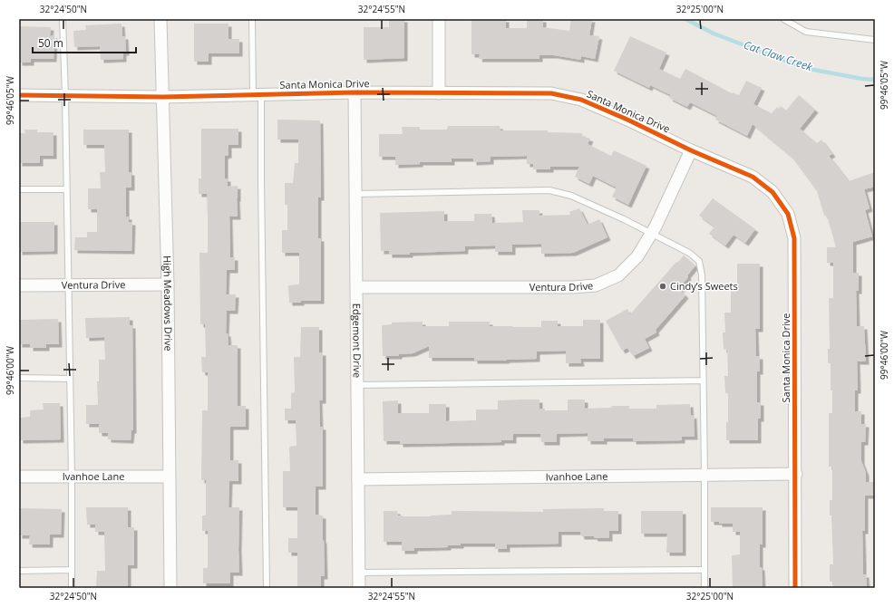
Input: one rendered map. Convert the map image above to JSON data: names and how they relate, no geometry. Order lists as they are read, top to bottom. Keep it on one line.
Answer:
{"streets":{"street":["Santa Monica Drive","Ventura Drive","High Meadows Drive","Edgemont Drive","Ivanhoe Lane"]},"crossings":[["Santa Monica Drive","Ventura Drive"],["Santa Monica Drive","High Meadows Drive"],["Santa Monica Drive","Edgemont Drive"],["Santa Monica Drive","Ivanhoe Lane"],["Ventura Drive","High Meadows Drive"],["Ventura Drive","Edgemont Drive"],["High Meadows Drive","Ivanhoe Lane"],["Edgemont Drive","Ivanhoe Lane"]],"water":["Cat Claw Creek"],"places":["Cindy’s Sweets"],"scale_bar":"50 m","coordinates":["32°24'50\"N","32°24'55\"N","32°25'00\"N","99°46'05\"W","99°46'00\"W"]}
